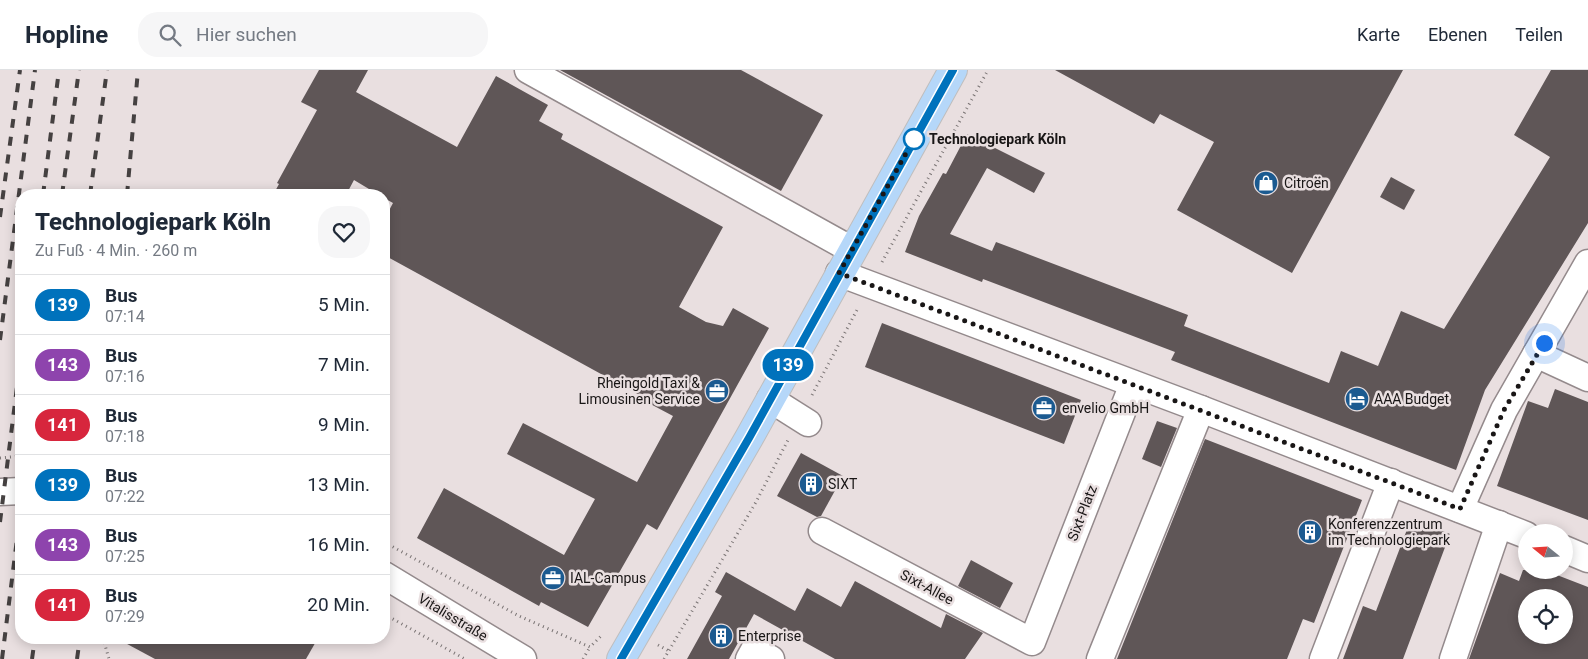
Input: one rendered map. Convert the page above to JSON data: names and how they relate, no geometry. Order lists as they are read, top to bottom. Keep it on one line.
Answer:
{"streets":{"street":["Sixt-Platz","Sixt-Allee","Vitalisstraße"]},"crossings":[["Sixt-Platz","Sixt-Allee"]],"places":{"other":["Technologiepark Köln"],"shop":["Citroën"],"office":["Rheingold Taxi & Limousinen Service","envelio GmbH","IAL-Campus"],"hotel":["AAA Budget"],"building":["SIXT","Konferenzzentrum im Technologiepark","Enterprise"]},"lines":["bus line 139"],"north":"left","page":{"header":"Hopline","search":"Hier suchen","nav":["Karte","Ebenen","Teilen"],"on_map":"139","heading":["Technologiepark Köln","Zu Fuß · 4 Min. · 260 m"],"list":[{"mark":"139","name":"Bus","note":"07:14","value":"5 Min."},{"mark":"143","name":"Bus","note":"07:16","value":"7 Min."},{"mark":"141","name":"Bus","note":"07:18","value":"9 Min."},{"mark":"139","name":"Bus","note":"07:22","value":"13 Min."},{"mark":"143","name":"Bus","note":"07:25","value":"16 Min."},{"mark":"141","name":"Bus","note":"07:29","value":"20 Min."}]}}
